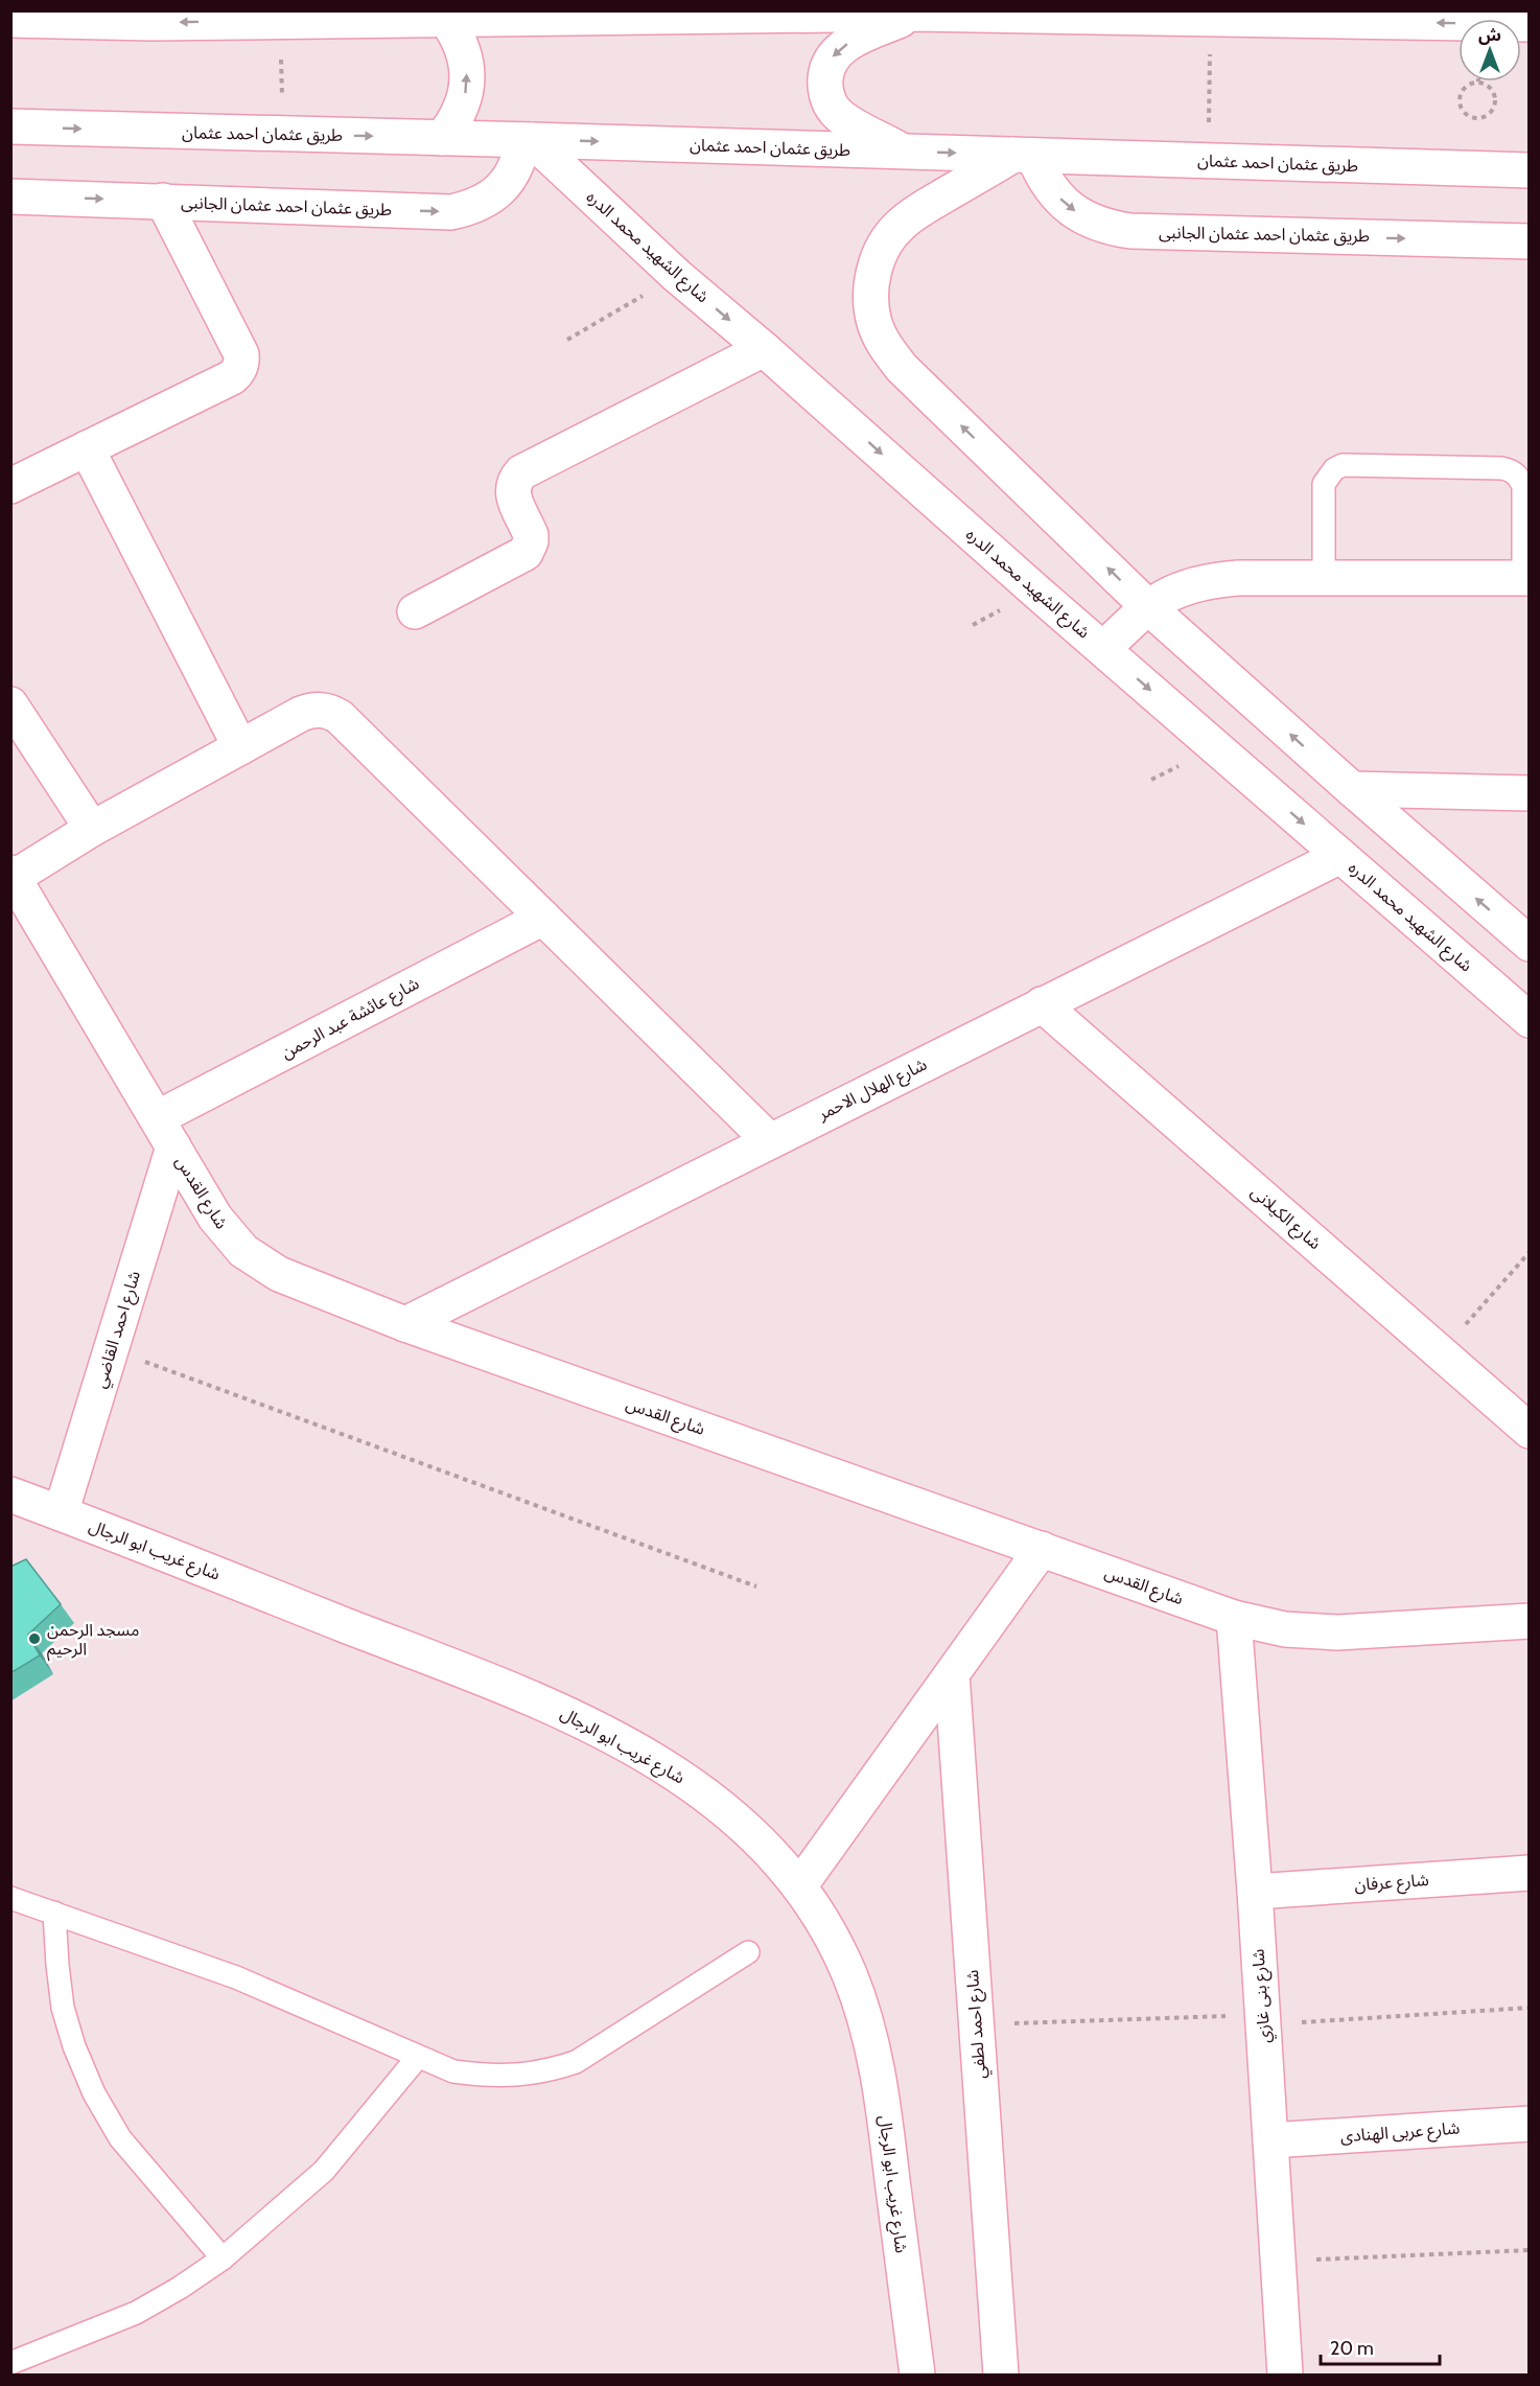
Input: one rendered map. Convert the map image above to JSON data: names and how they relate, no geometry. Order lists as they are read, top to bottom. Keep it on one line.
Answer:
{"streets":{"street":["طريق عثمان احمد عثمان","طريق عثمان احمد عثمان الجانبى","شارع الشهيد محمد الدره","شارع عائشة عبد الرحمن","شارع الهلال الاحمر","شارع القدس","شارع الكيلانى","شارع احمد القاضي","شارع غريب ابو الرجال","شارع عرفان","شارع بنى غازي","شارع احمد لطفي","شارع عربى الهنادى"]},"crossings":[["طريق عثمان احمد عثمان","طريق عثمان احمد عثمان الجانبى"],["طريق عثمان احمد عثمان","شارع الشهيد محمد الدره"],["طريق عثمان احمد عثمان الجانبى","شارع الشهيد محمد الدره"],["شارع الشهيد محمد الدره","شارع الهلال الاحمر"],["شارع عائشة عبد الرحمن","شارع القدس"],["شارع عائشة عبد الرحمن","شارع احمد القاضي"],["شارع الهلال الاحمر","شارع القدس"],["شارع الهلال الاحمر","شارع الكيلانى"],["شارع القدس","شارع احمد القاضي"],["شارع القدس","شارع بنى غازي"],["شارع احمد القاضي","شارع غريب ابو الرجال"],["شارع عرفان","شارع بنى غازي"],["شارع بنى غازي","شارع عربى الهنادى"]],"places":["مسجد الرحمن الرحيم"],"scale_bar":"20 m","north":"top"}
